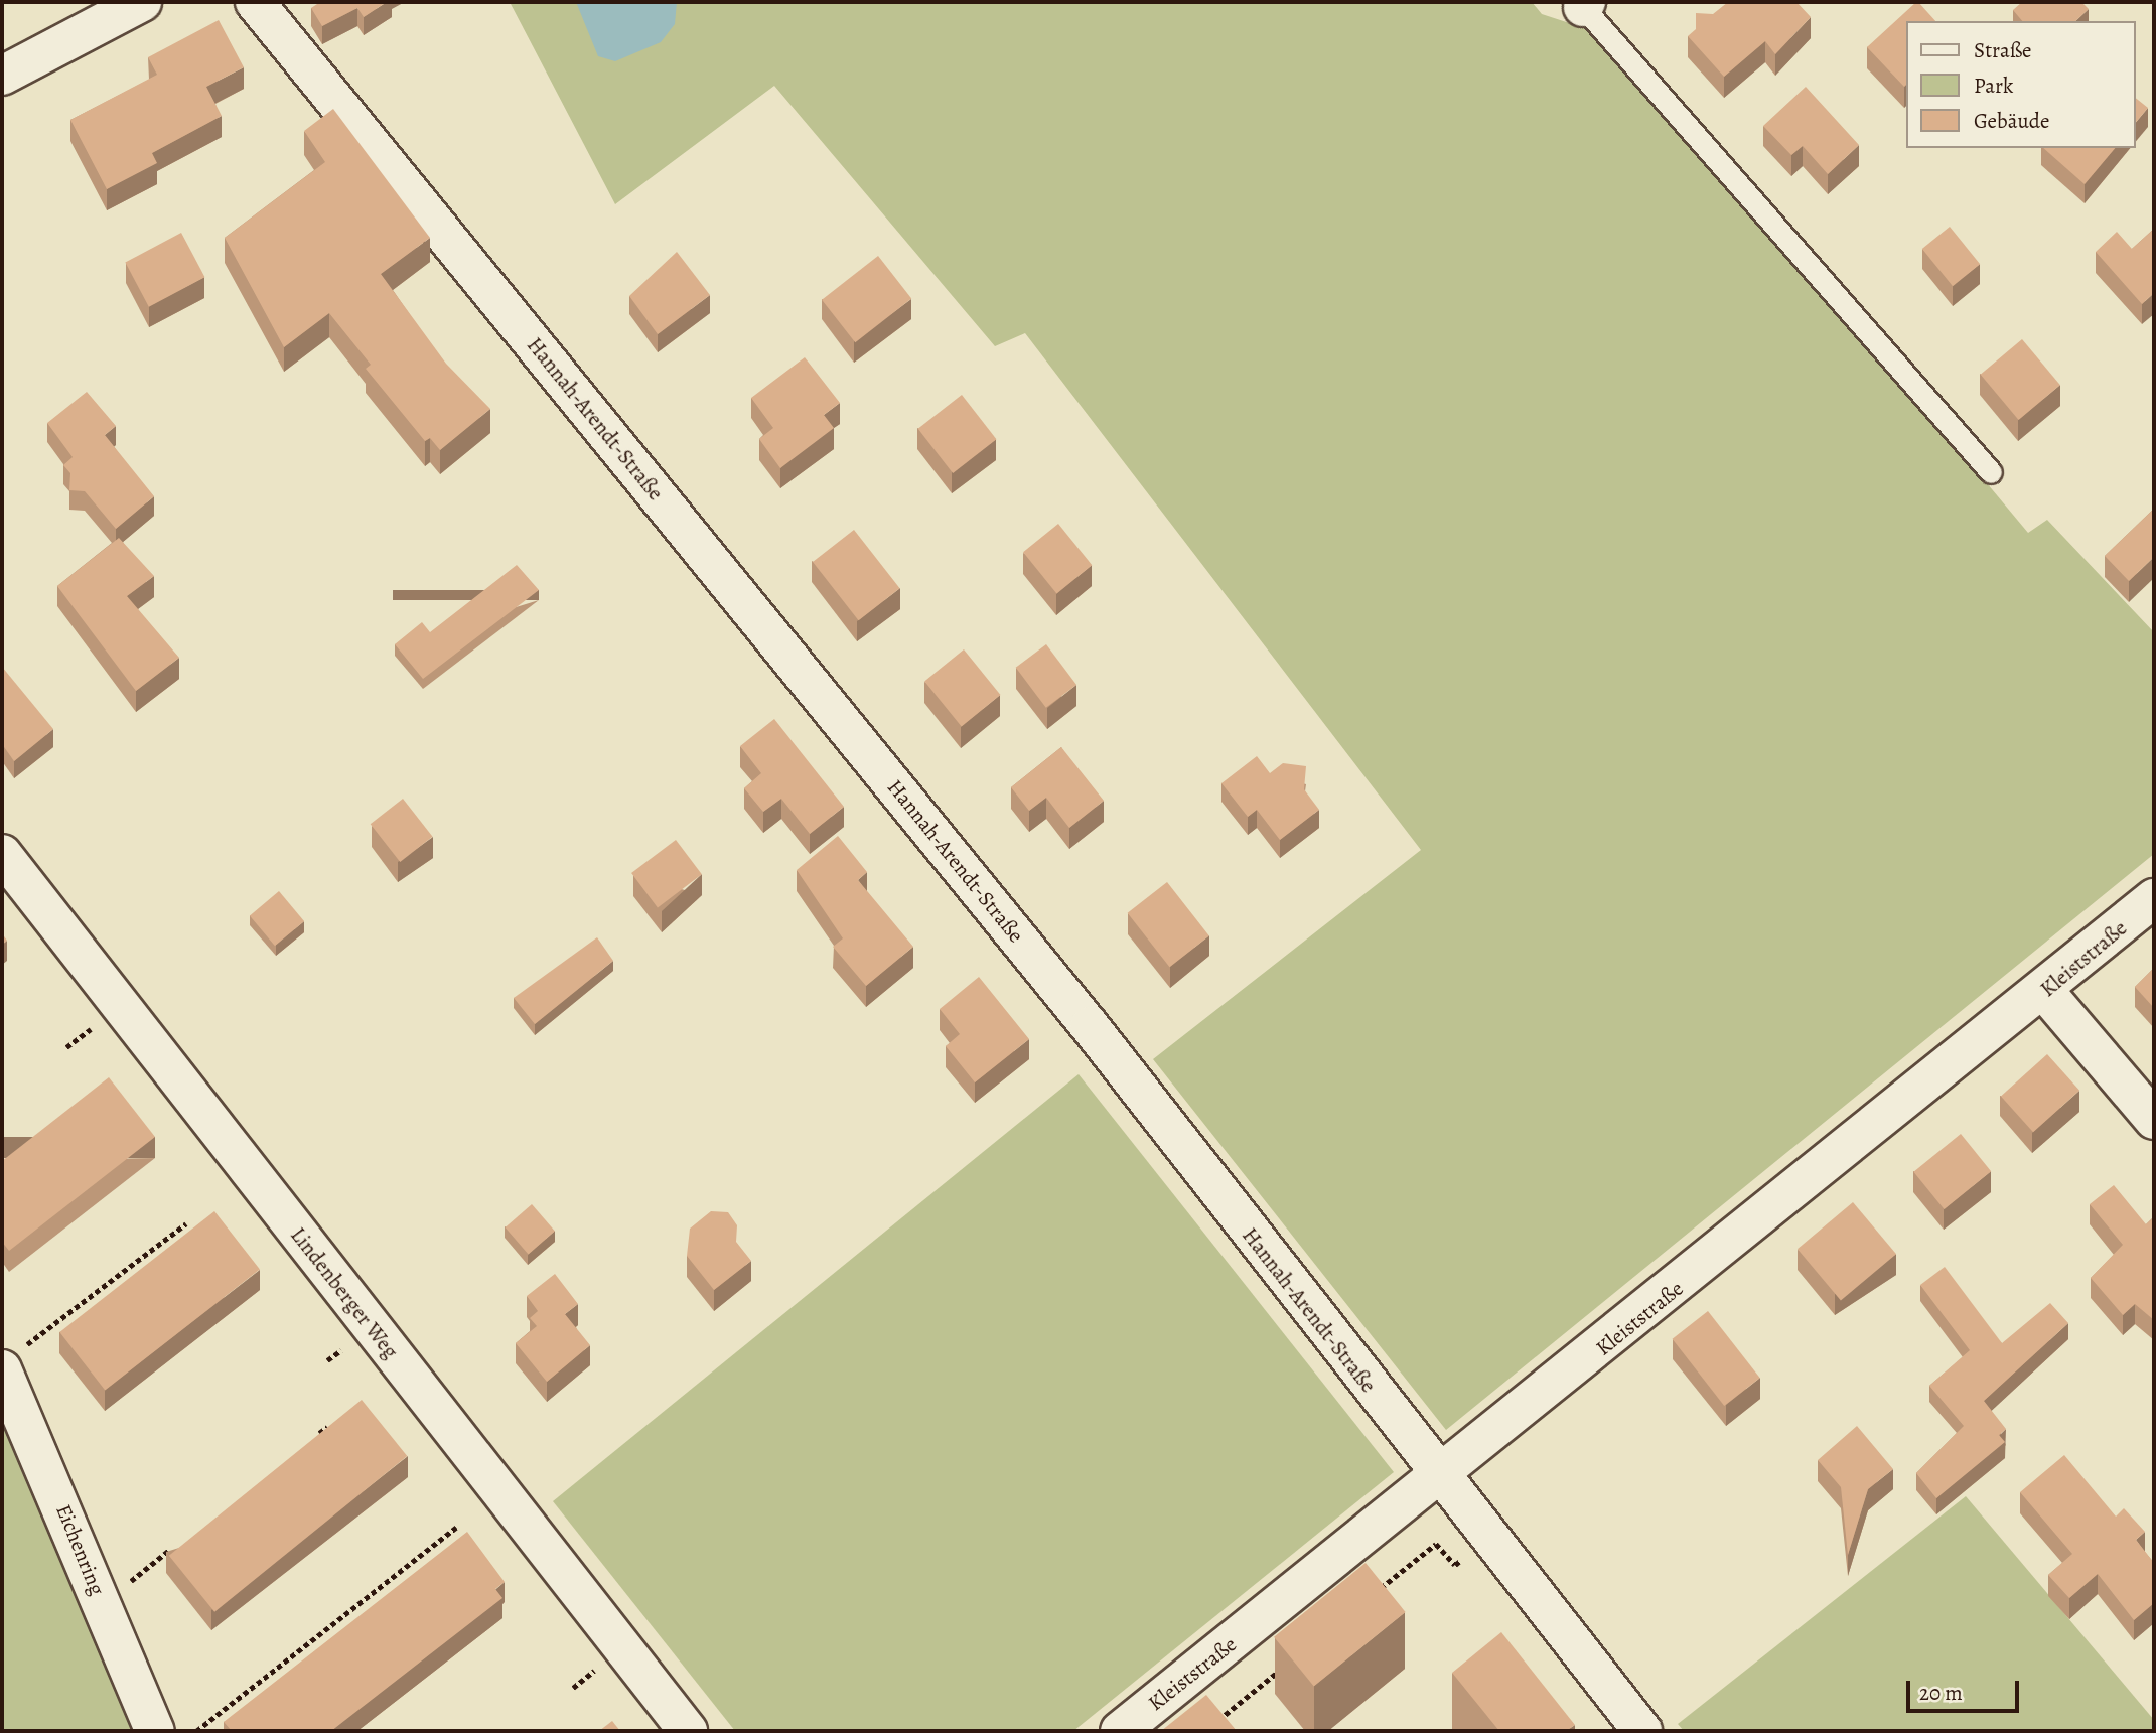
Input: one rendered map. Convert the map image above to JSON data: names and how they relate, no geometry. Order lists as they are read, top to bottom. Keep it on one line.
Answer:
{"streets":{"street":["Hannah-Arendt-Straße","Kleiststraße","Lindenberger Weg","Eichenring"]},"crossings":[["Hannah-Arendt-Straße","Kleiststraße"]],"legend":["Straße","Park","Gebäude"],"scale_bar":"20 m"}
